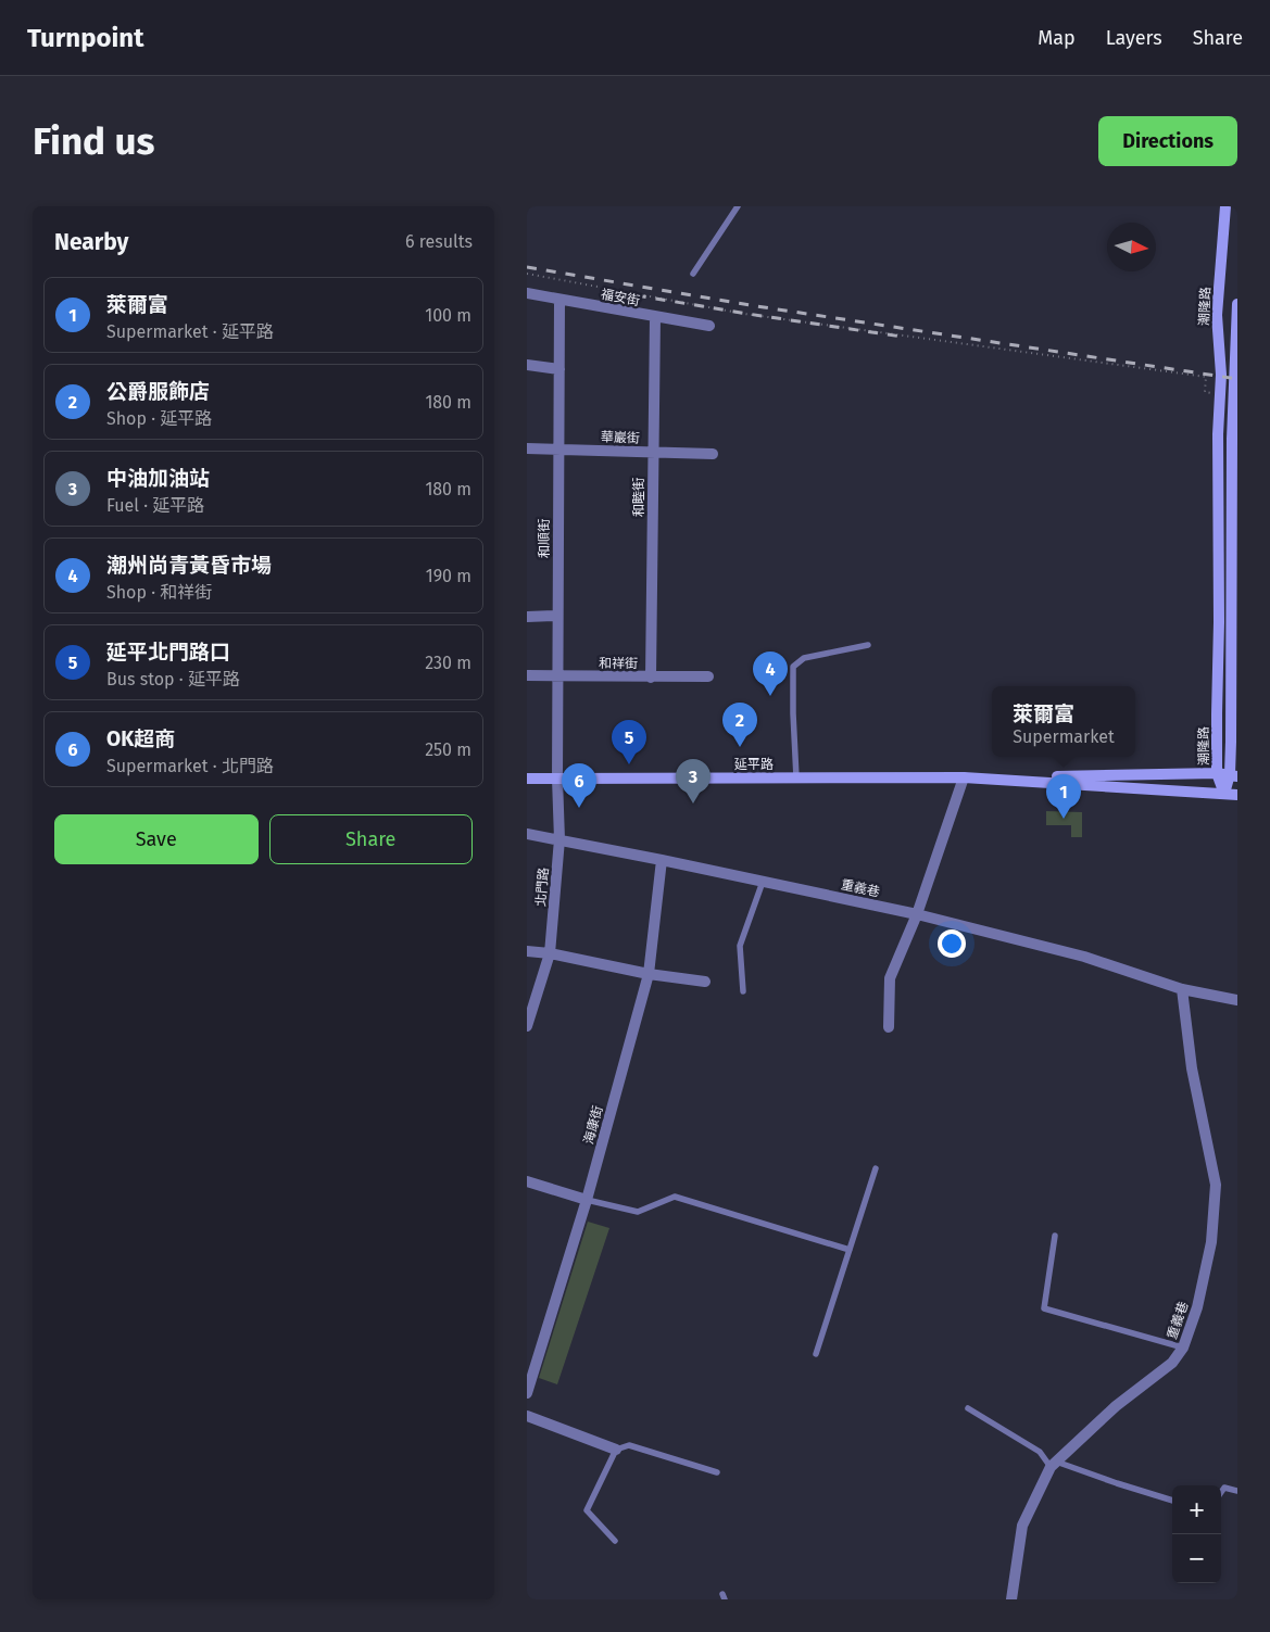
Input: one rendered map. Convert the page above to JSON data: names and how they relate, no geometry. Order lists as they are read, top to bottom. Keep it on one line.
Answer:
{"streets":{"street":["福安街","潮隆路","華巖街","和睦街","和順街","和祥街","延平路","北門路","重義巷","海康街"]},"crossings":[["福安街","和睦街"],["福安街","和順街"],["潮隆路","延平路"],["華巖街","和睦街"],["華巖街","和順街"],["和睦街","和祥街"],["和順街","和祥街"],["和順街","延平路"],["和順街","北門路"],["延平路","北門路"],["北門路","重義巷"],["重義巷","海康街"]],"north":"right","page":{"header":"Turnpoint","nav":["Map","Layers","Share"],"buttons":["Directions",["Save","Share"]],"title":"Find us","heading":["Nearby","6 results"],"list":[{"mark":"1","name":"萊爾富","note":"Supermarket · 延平路","value":"100 m"},{"mark":"2","name":"公爵服飾店","note":"Shop · 延平路","value":"180 m"},{"mark":"3","name":"中油加油站","note":"Fuel · 延平路","value":"180 m"},{"mark":"4","name":"潮州尚青黃昏市場","note":"Shop · 和祥街","value":"190 m"},{"mark":"5","name":"延平北門路口","note":"Bus stop · 延平路","value":"230 m"},{"mark":"6","name":"OK超商","note":"Supermarket · 北門路","value":"250 m"}],"pins":["4","2","5","3","6","1"],"popup":["萊爾富","Supermarket"],"map_buttons":["+","−"]}}
